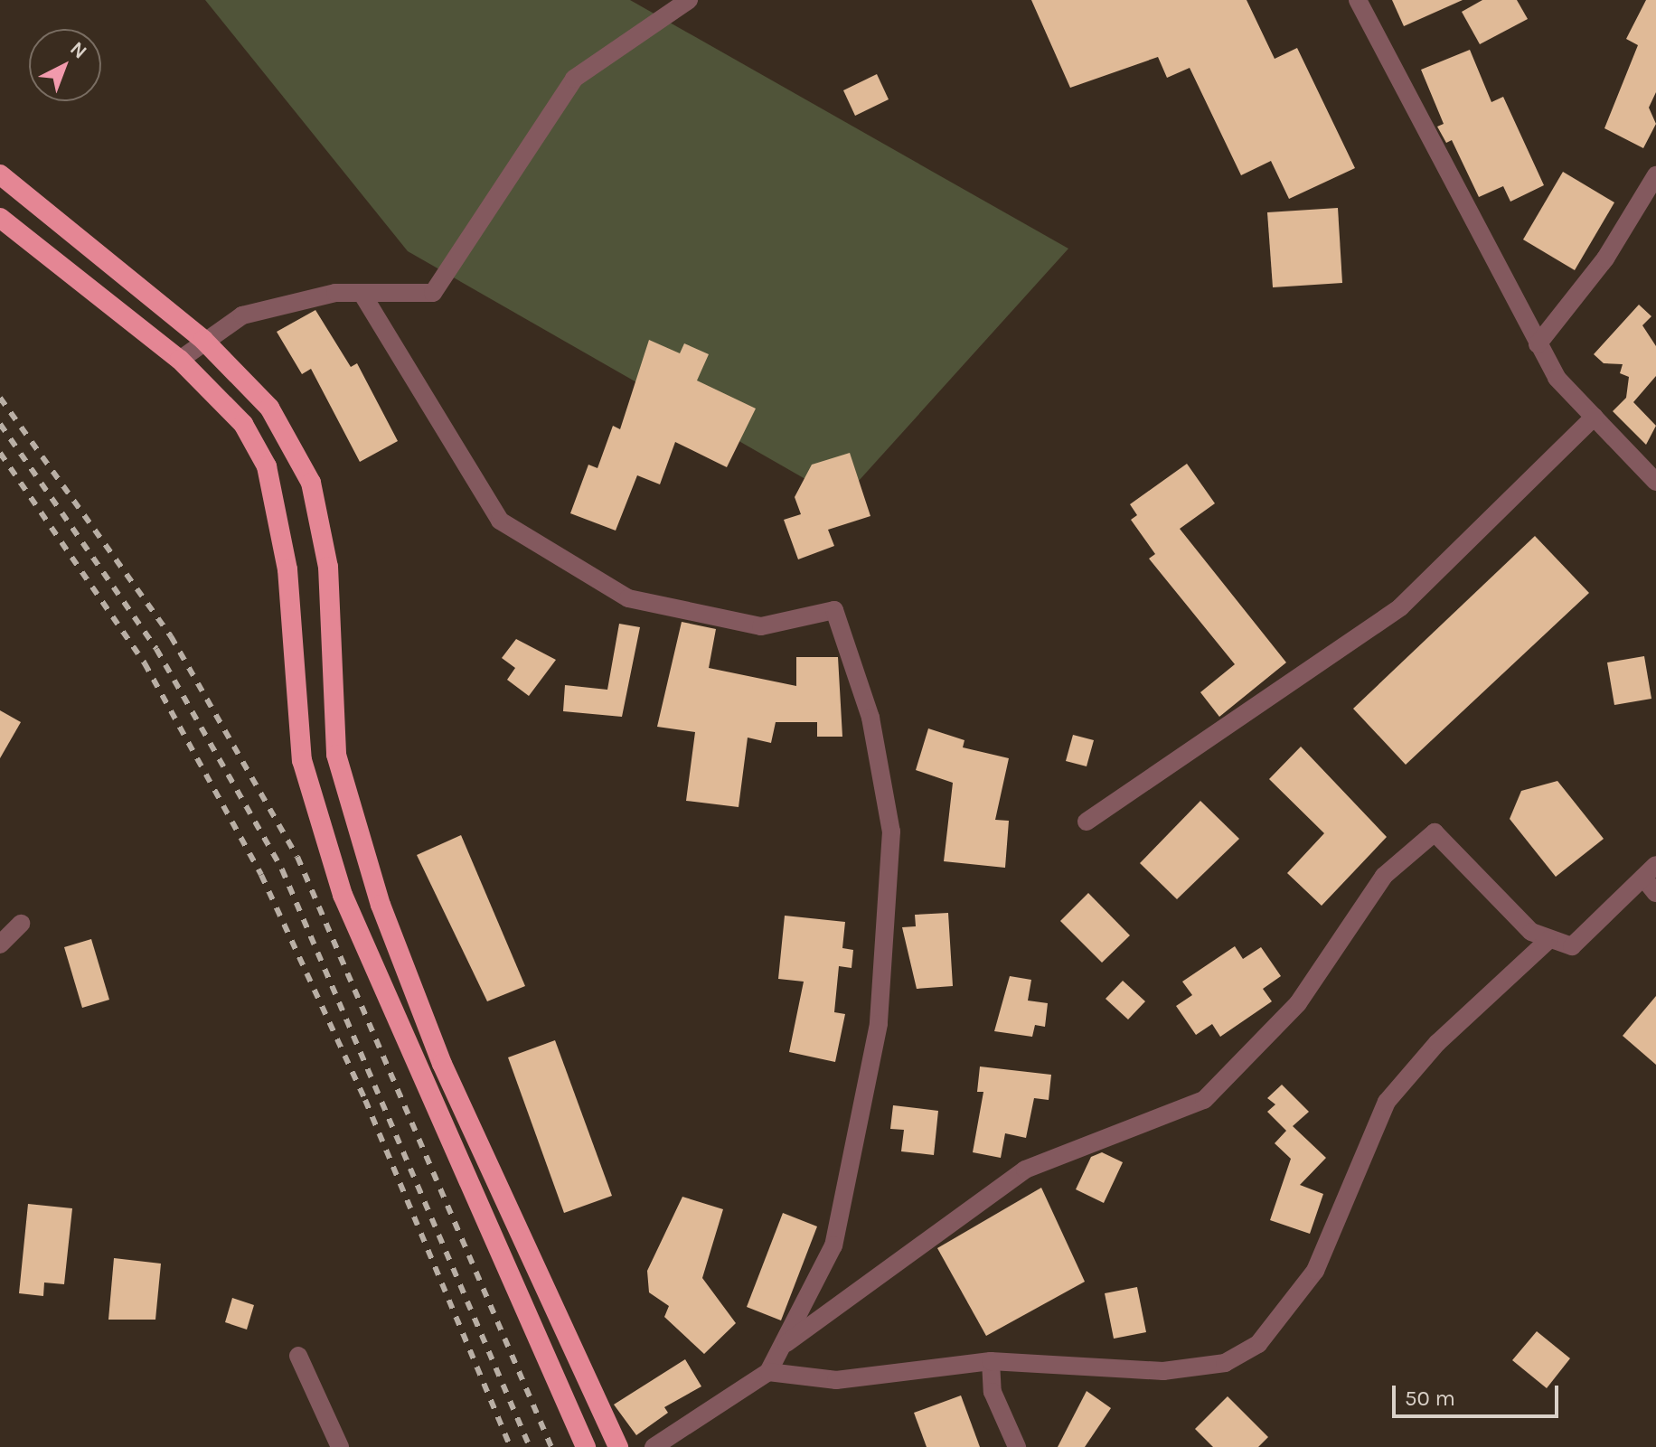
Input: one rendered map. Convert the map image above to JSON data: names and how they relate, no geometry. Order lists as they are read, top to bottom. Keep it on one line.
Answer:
{"scale_bar":"50 m","north":"top right"}
